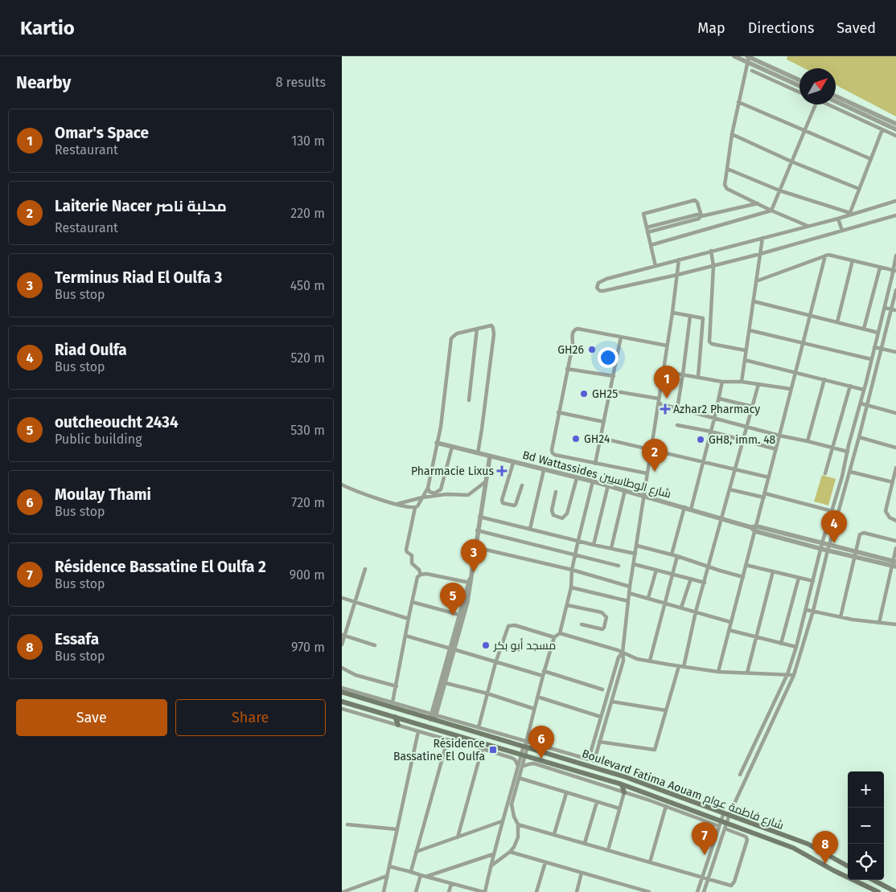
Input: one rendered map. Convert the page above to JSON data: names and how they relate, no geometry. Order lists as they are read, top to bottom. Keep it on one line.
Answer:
{"streets":{"main road":["Boulevard Fatima Aouam شارع فاطمة عوام"],"street":["Bd Wattassides شارع الوطاسيين"]},"places":{"other":["GH26","GH25","GH24","GH8, imm. 48","مسجد أبو بكر"],"health":["Azhar2 Pharmacy","Pharmacie Lixus"],"transit":["Résidence Bassatine El Oulfa"]},"north":"top right","page":{"header":"Kartio","nav":["Map","Directions","Saved"],"heading":["Nearby","8 results"],"list":[{"mark":"1","name":"Omar's Space","note":"Restaurant","value":"130 m"},{"mark":"2","name":"Laiterie Nacer محلبة ناصر","note":"Restaurant","value":"220 m"},{"mark":"3","name":"Terminus Riad El Oulfa 3","note":"Bus stop","value":"450 m"},{"mark":"4","name":"Riad Oulfa","note":"Bus stop","value":"520 m"},{"mark":"5","name":"outcheoucht 2434","note":"Public building","value":"530 m"},{"mark":"6","name":"Moulay Thami","note":"Bus stop","value":"720 m"},{"mark":"7","name":"Résidence Bassatine El Oulfa 2","note":"Bus stop","value":"900 m"},{"mark":"8","name":"Essafa","note":"Bus stop","value":"970 m"}],"pins":["1","2","4","3","5","6","7","8"],"buttons":["Save","Share"],"map_buttons":["+","−"]}}
